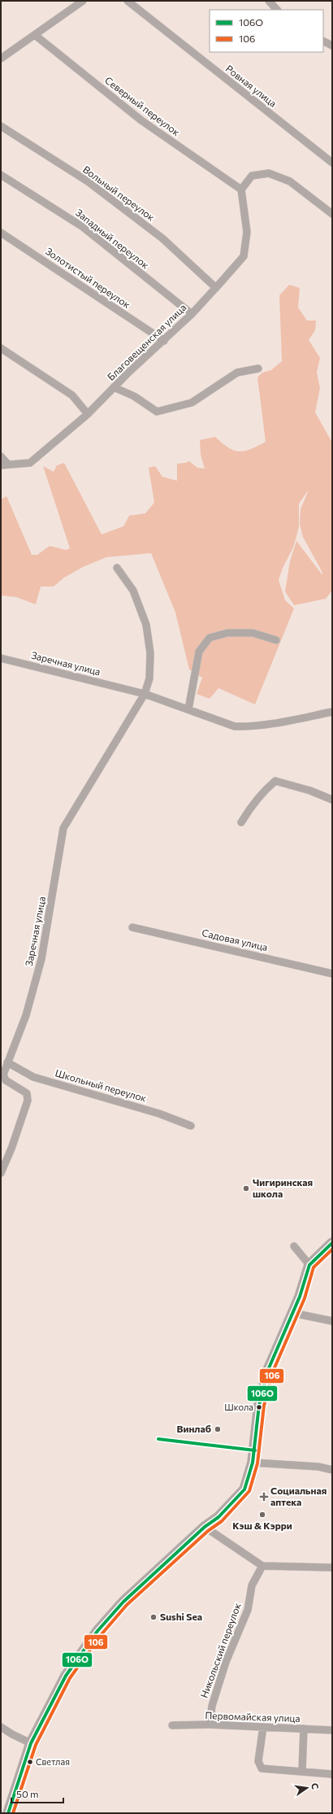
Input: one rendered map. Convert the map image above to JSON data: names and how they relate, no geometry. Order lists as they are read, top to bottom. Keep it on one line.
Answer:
{"streets":{"street":["Ровная улица","Северный переулок","Вольный переулок","Западный переулок","Золотистый переулок","Благовещенская улица","Заречная улица","Садовая улица","Школьный переулок","Никольский переулок","Первомайская улица"]},"crossings":[["Северный переулок","Благовещенская улица"],["Вольный переулок","Благовещенская улица"],["Западный переулок","Благовещенская улица"],["Золотистый переулок","Благовещенская улица"],["Заречная улица","Школьный переулок"],["Никольский переулок","Первомайская улица"]],"places":{"other":["Чигиринская школа","Школа","Винлаб","Кэш & Кэрри","Sushi Sea","Светлая"],"health":["Социальная аптека"]},"lines":["transit line 106О","transit line 106"],"legend":["106О","106"],"scale_bar":"50 m","north":"right"}
